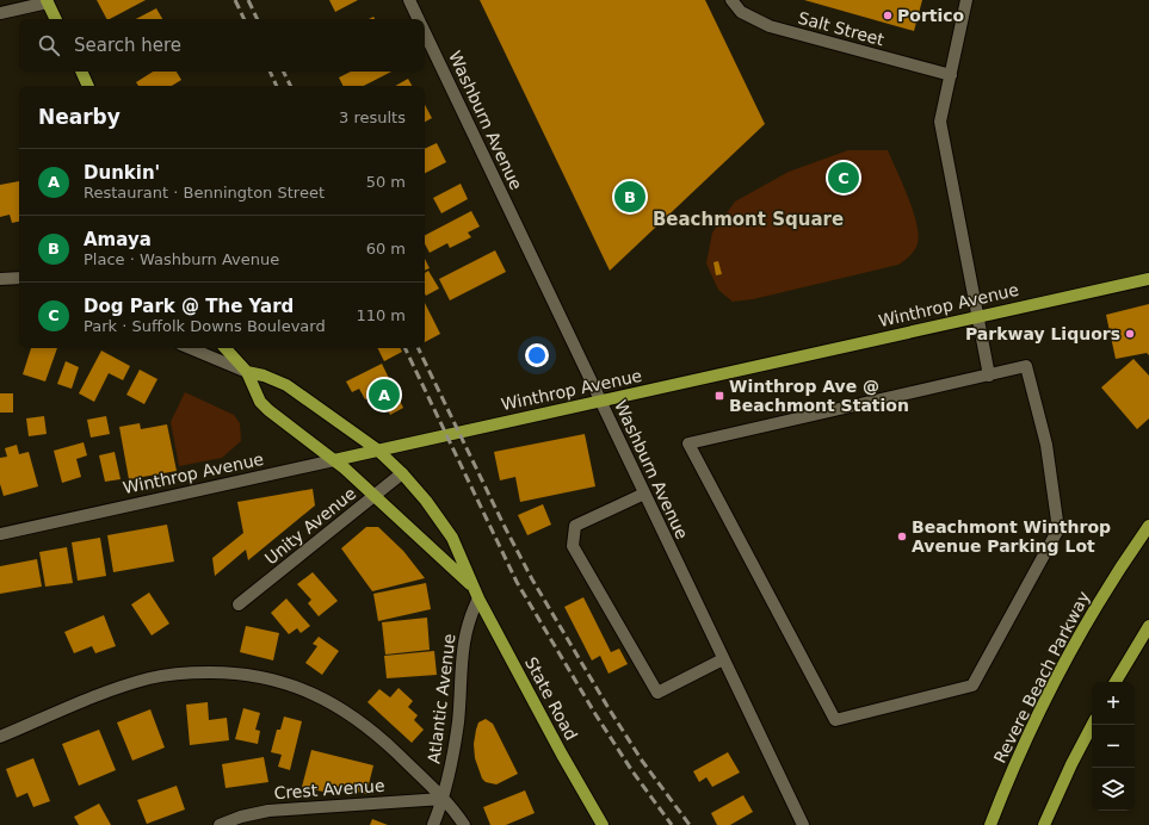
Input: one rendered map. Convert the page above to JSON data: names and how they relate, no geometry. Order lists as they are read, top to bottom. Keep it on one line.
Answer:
{"streets":{"main road":["Winthrop Avenue","Revere Beach Parkway","State Road"],"street":["Salt Street","Washburn Avenue","Unity Avenue","Atlantic Avenue","Crest Avenue"]},"crossings":[["Washburn Avenue","Winthrop Avenue"],["Winthrop Avenue","State Road"],["Unity Avenue","State Road"],["Atlantic Avenue","State Road"],["Atlantic Avenue","Crest Avenue"]],"districts":["Beachmont Square"],"places":{"other":["Portico","Parkway Liquors","Beachmont Winthrop Avenue Parking Lot"],"transit":["Winthrop Ave @ Beachmont Station"]},"page":{"search":"Search here","heading":["Nearby","3 results"],"list":[{"mark":"A","name":"Dunkin'","note":"Restaurant · Bennington Street","value":"50 m"},{"mark":"B","name":"Amaya","note":"Place · Washburn Avenue","value":"60 m"},{"mark":"C","name":"Dog Park @ The Yard","note":"Park · Suffolk Downs Boulevard","value":"110 m"}],"pins":["C","B","A"],"map_buttons":["+","−"]}}
